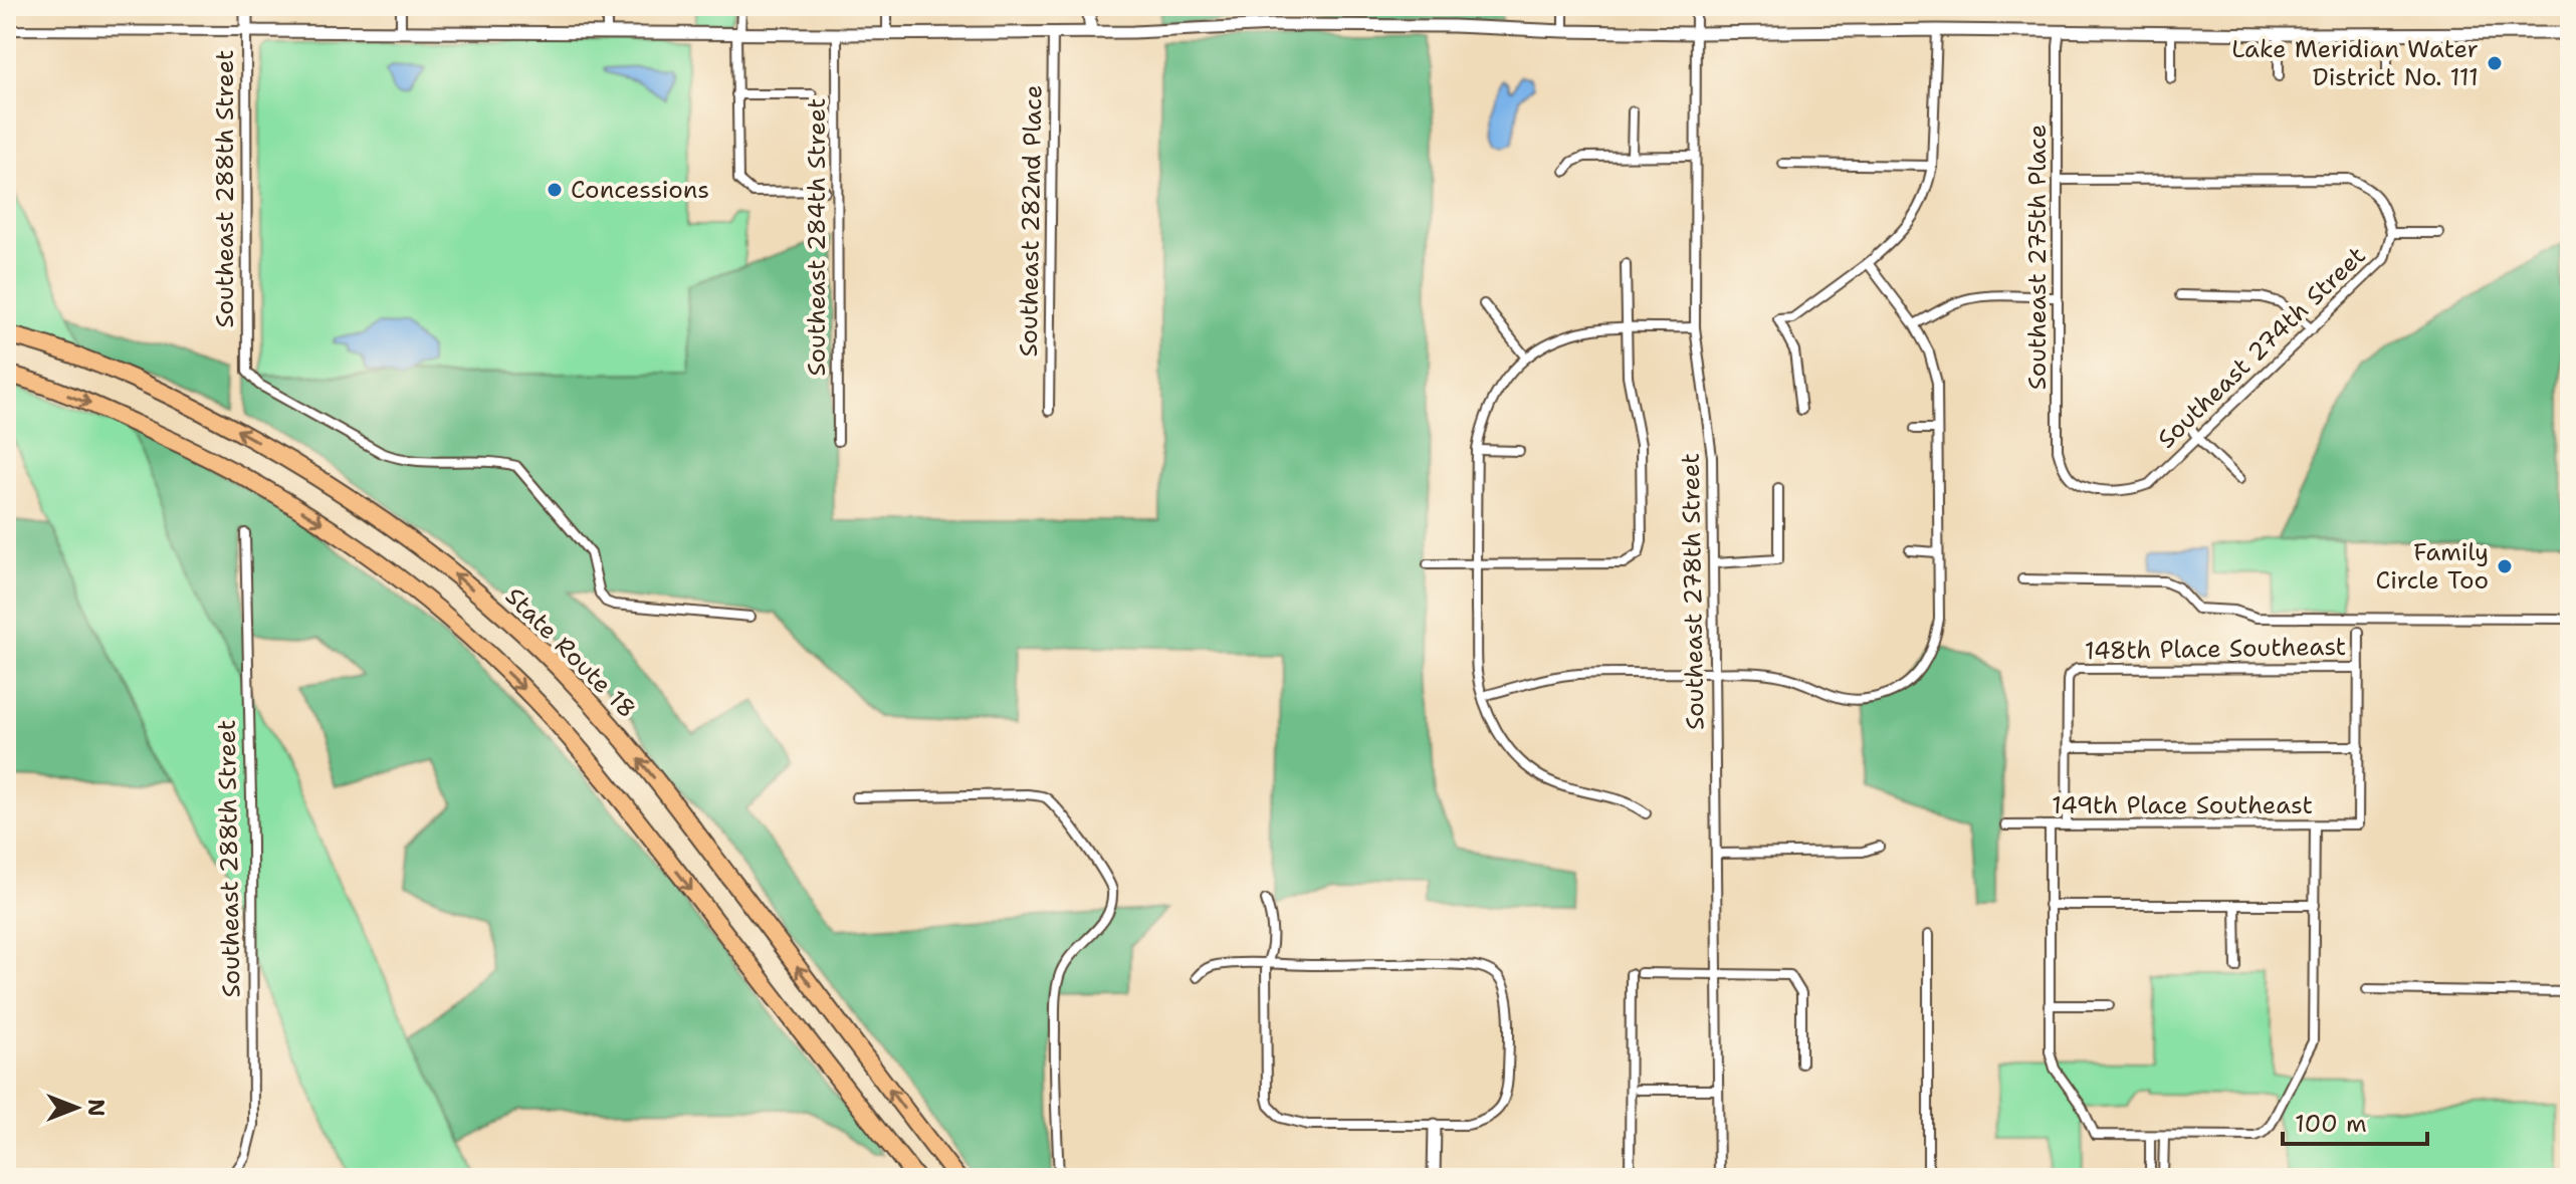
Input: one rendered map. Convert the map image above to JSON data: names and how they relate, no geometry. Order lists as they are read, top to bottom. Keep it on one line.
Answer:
{"streets":{"highway":["State Route 18"],"street":["Southeast 288th Street","Southeast 282nd Place","Southeast 284th Street","Southeast 275th Place","Southeast 274th Street","Southeast 278th Street","148th Place Southeast","149th Place Southeast"]},"crossings":[["Southeast 275th Place","Southeast 274th Street"]],"places":["Lake Meridian Water District No. 111","Concessions","Family Circle Too"],"scale_bar":"100 m","north":"right"}
